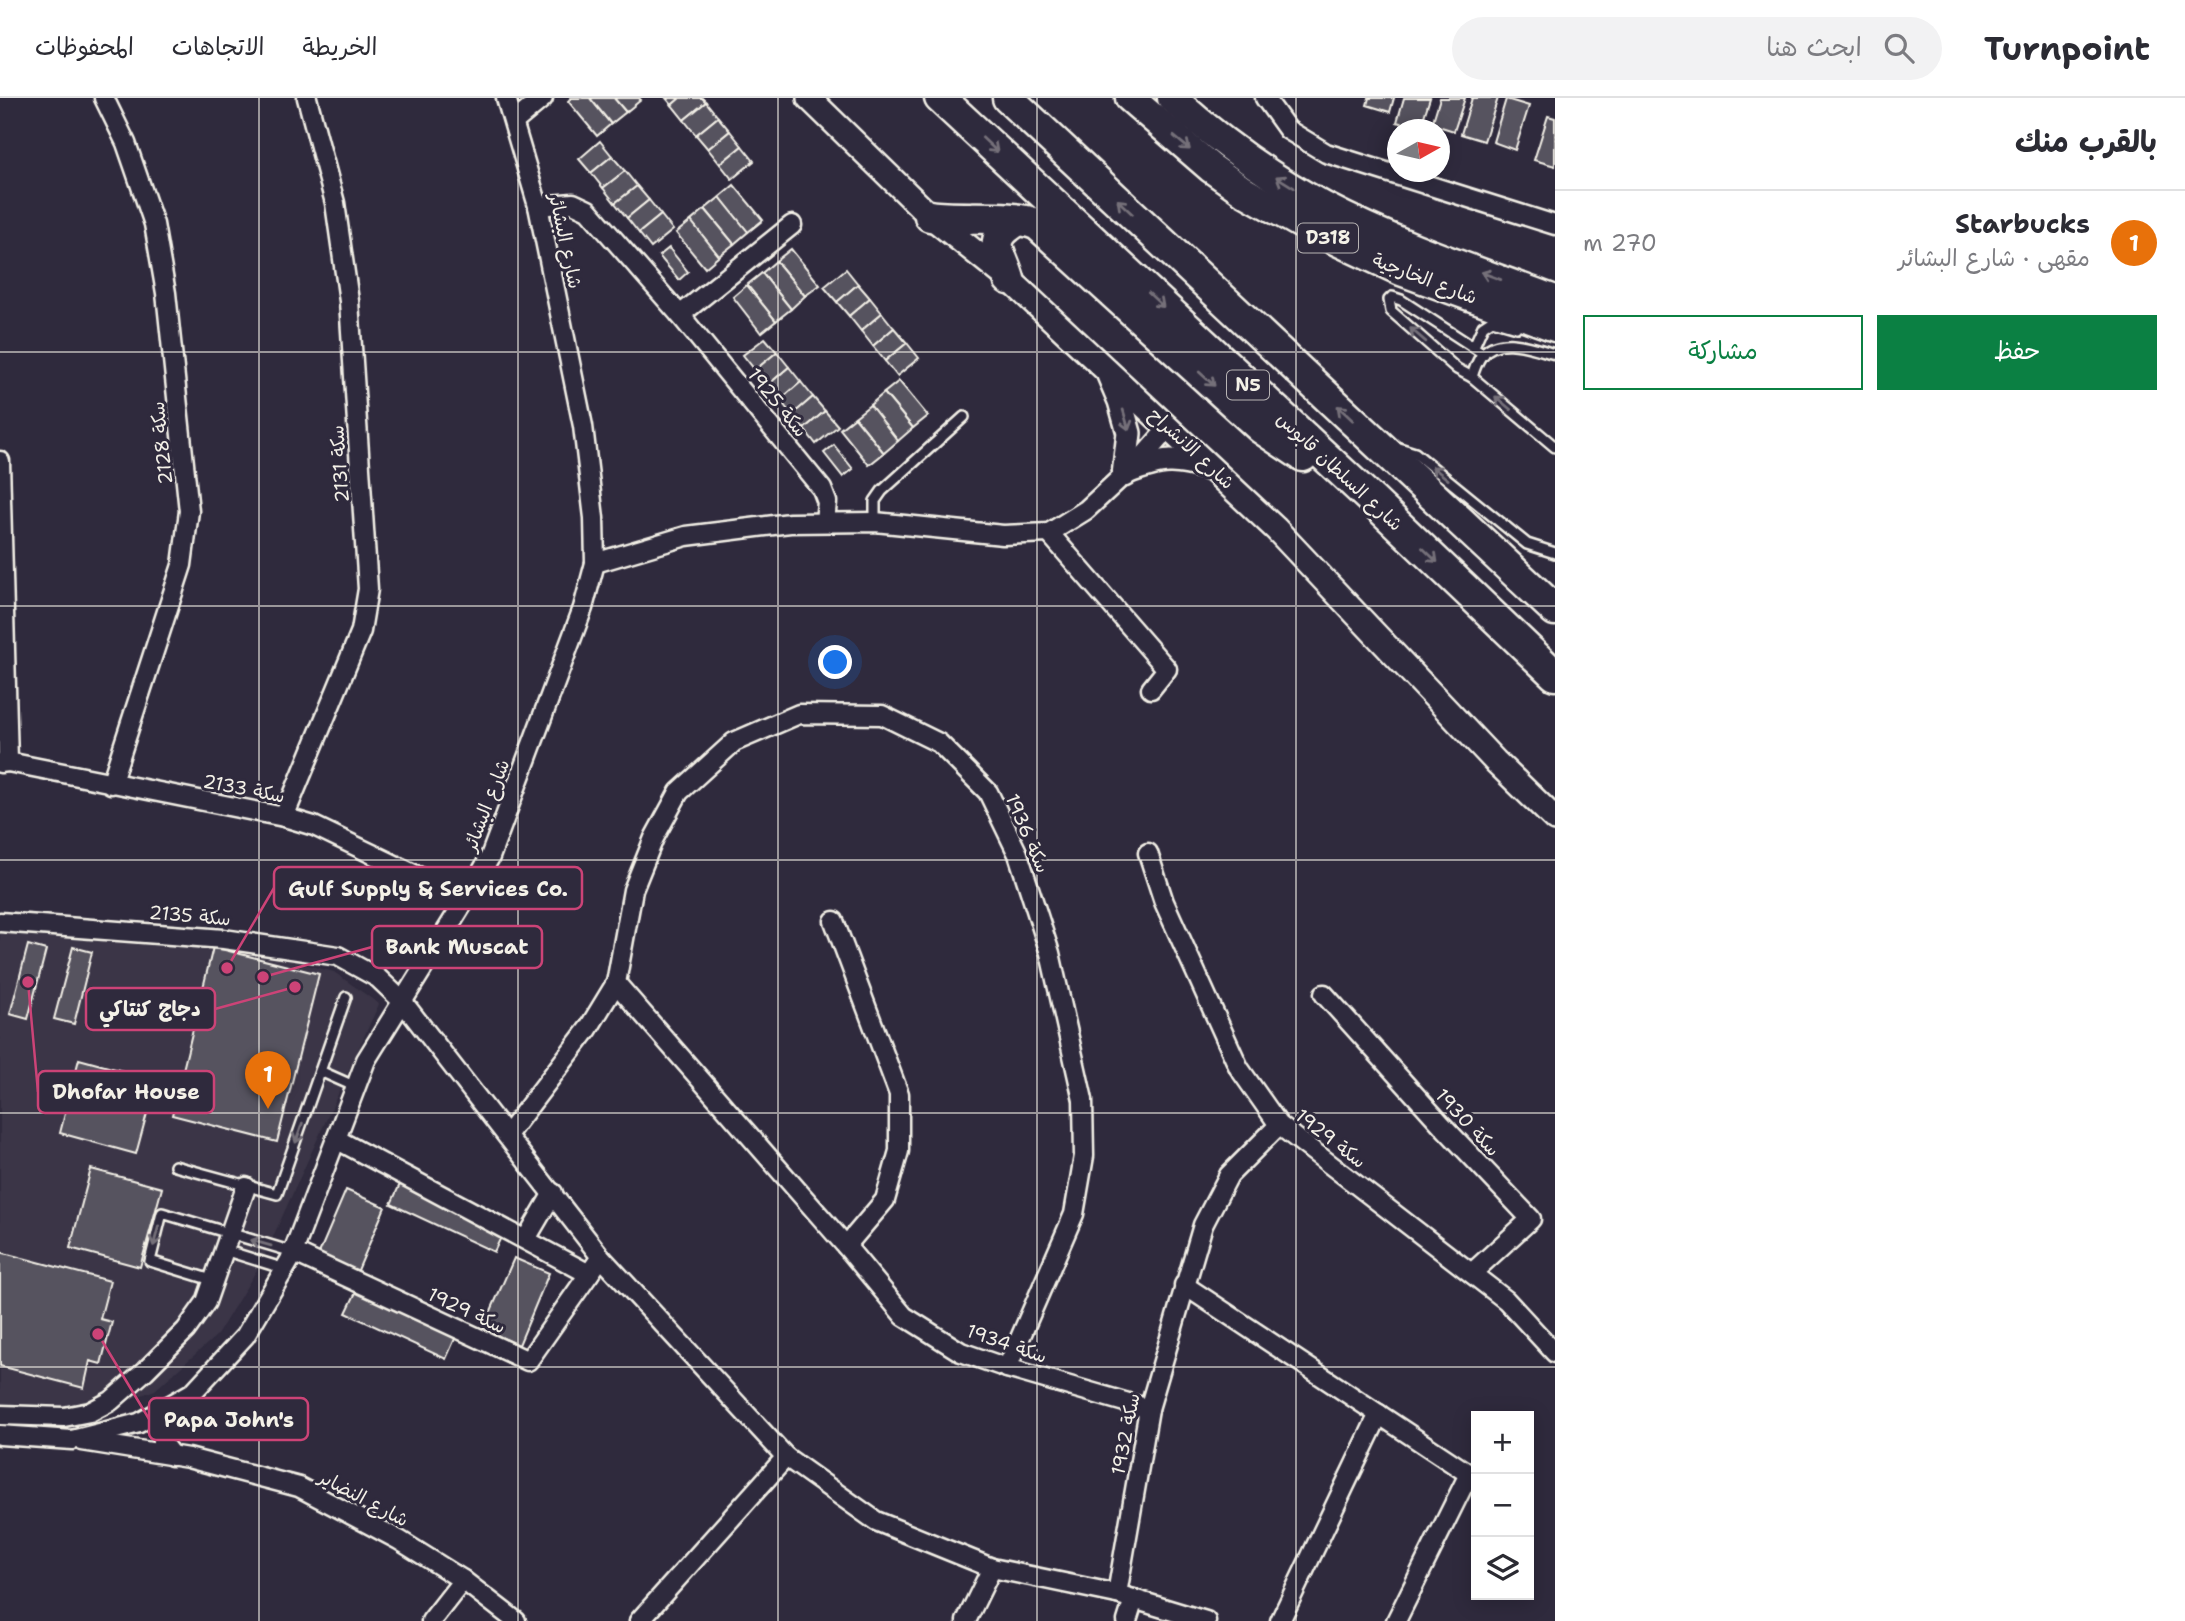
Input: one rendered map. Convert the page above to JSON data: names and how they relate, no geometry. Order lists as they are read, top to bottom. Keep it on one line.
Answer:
{"streets":{"highway":["N5","شارع السلطان قابوس"],"main road":["D318","شارع الخارجية"],"street":["شارع البشائر","سكة 1925","سكة 2128","شارع الانشراح","سكة 2131","سكة 2133","سكة 1936","سكة 2135","سكة 1930","سكة 1929","سكة 1934","سكة 1932","شارع النضاير"]},"crossings":[["شارع البشائر","سكة 1925"],["شارع البشائر","سكة 2133"],["شارع البشائر","سكة 2135"],["شارع البشائر","سكة 1929"],["شارع البشائر","شارع النضاير"],["سكة 2128","سكة 2133"],["سكة 2131","سكة 2133"],["سكة 1936","سكة 1934"],["سكة 1930","سكة 1929"],["سكة 1929","سكة 1932"],["سكة 1934","سكة 1932"]],"places":["Gulf Supply & Services Co.","Bank Muscat","Dhofar House","دجاج كنتاكي","Papa John's"],"north":"right","page":{"header":"Turnpoint","search":"ابحث هنا","nav":["الخريطة","الاتجاهات","المحفوظات"],"heading":"بالقرب منك","list":[{"mark":"1","name":"Starbucks","note":"مقهى · شارع البشائر","value":"270 m"}],"buttons":["حفظ","مشاركة"],"pins":"1","map_buttons":["+","−"]}}
